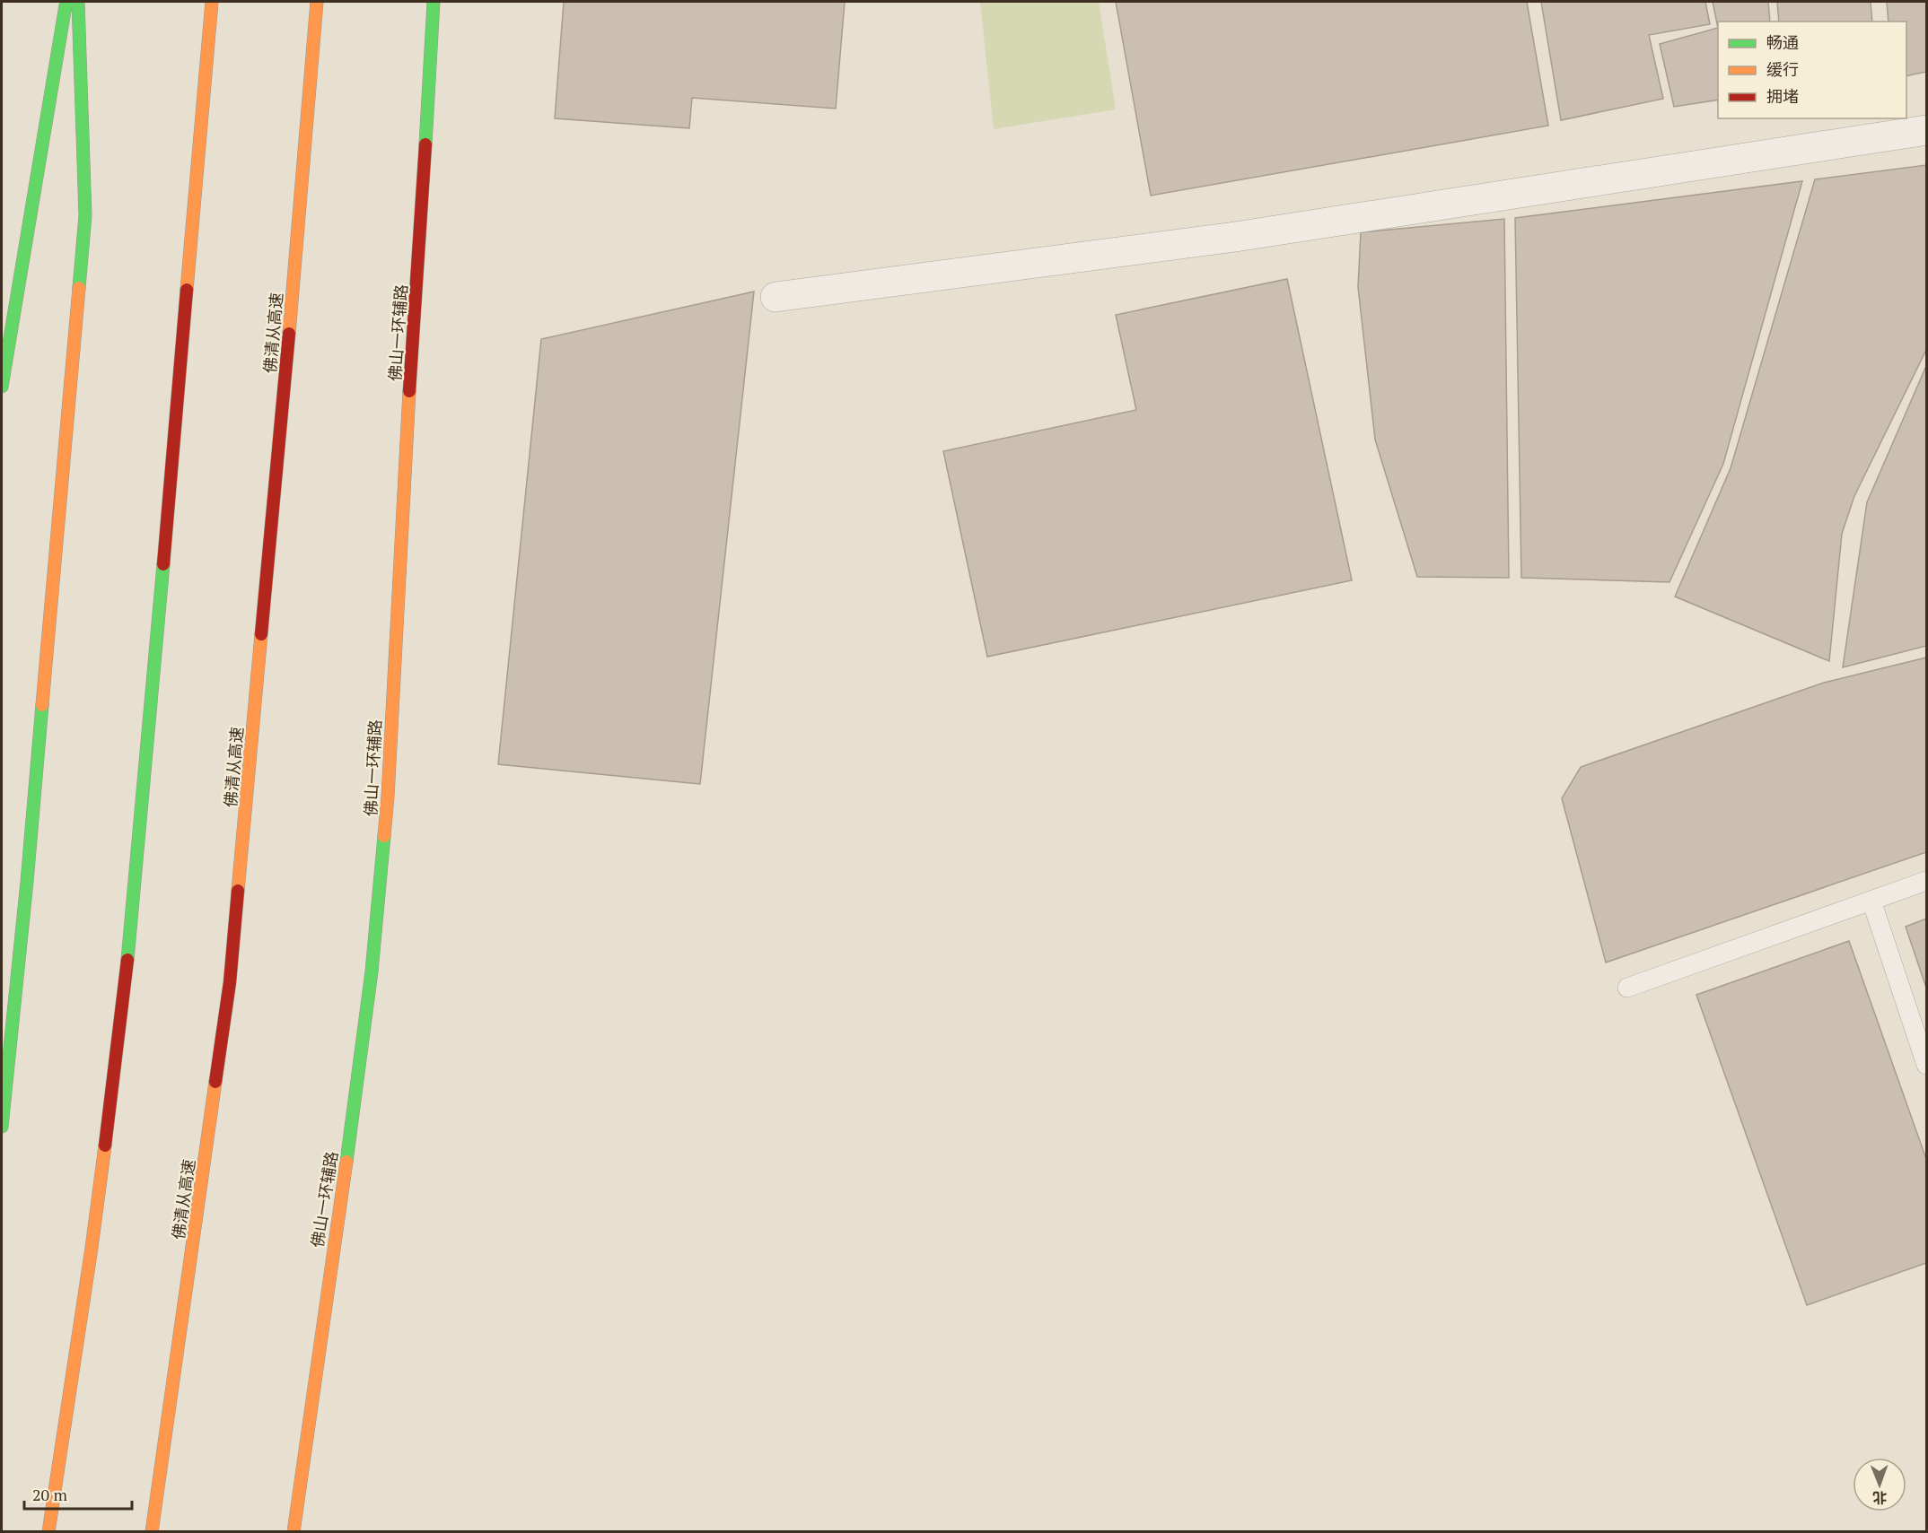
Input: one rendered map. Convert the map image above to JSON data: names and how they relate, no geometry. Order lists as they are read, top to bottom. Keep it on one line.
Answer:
{"streets":{"main road":["佛清从高速","佛山一环辅路"]},"legend":["畅通","缓行","拥堵"],"scale_bar":"20 m","north":"bottom"}
